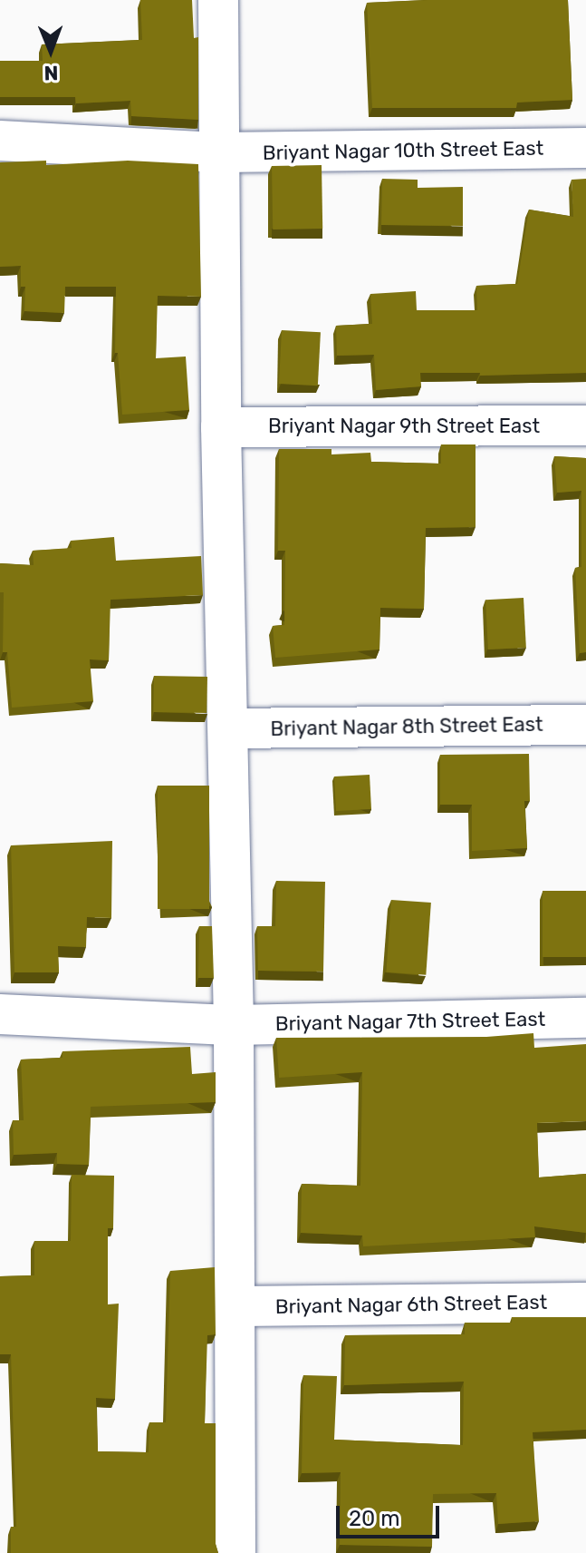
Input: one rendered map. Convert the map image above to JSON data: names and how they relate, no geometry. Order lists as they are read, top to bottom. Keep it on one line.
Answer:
{"streets":{"street":["Briyant Nagar 10th Street East","Briyant Nagar 9th Street East","Briyant Nagar 8th Street East","Briyant Nagar 7th Street East","Briyant Nagar 6th Street East"]},"scale_bar":"20 m","north":"bottom"}
